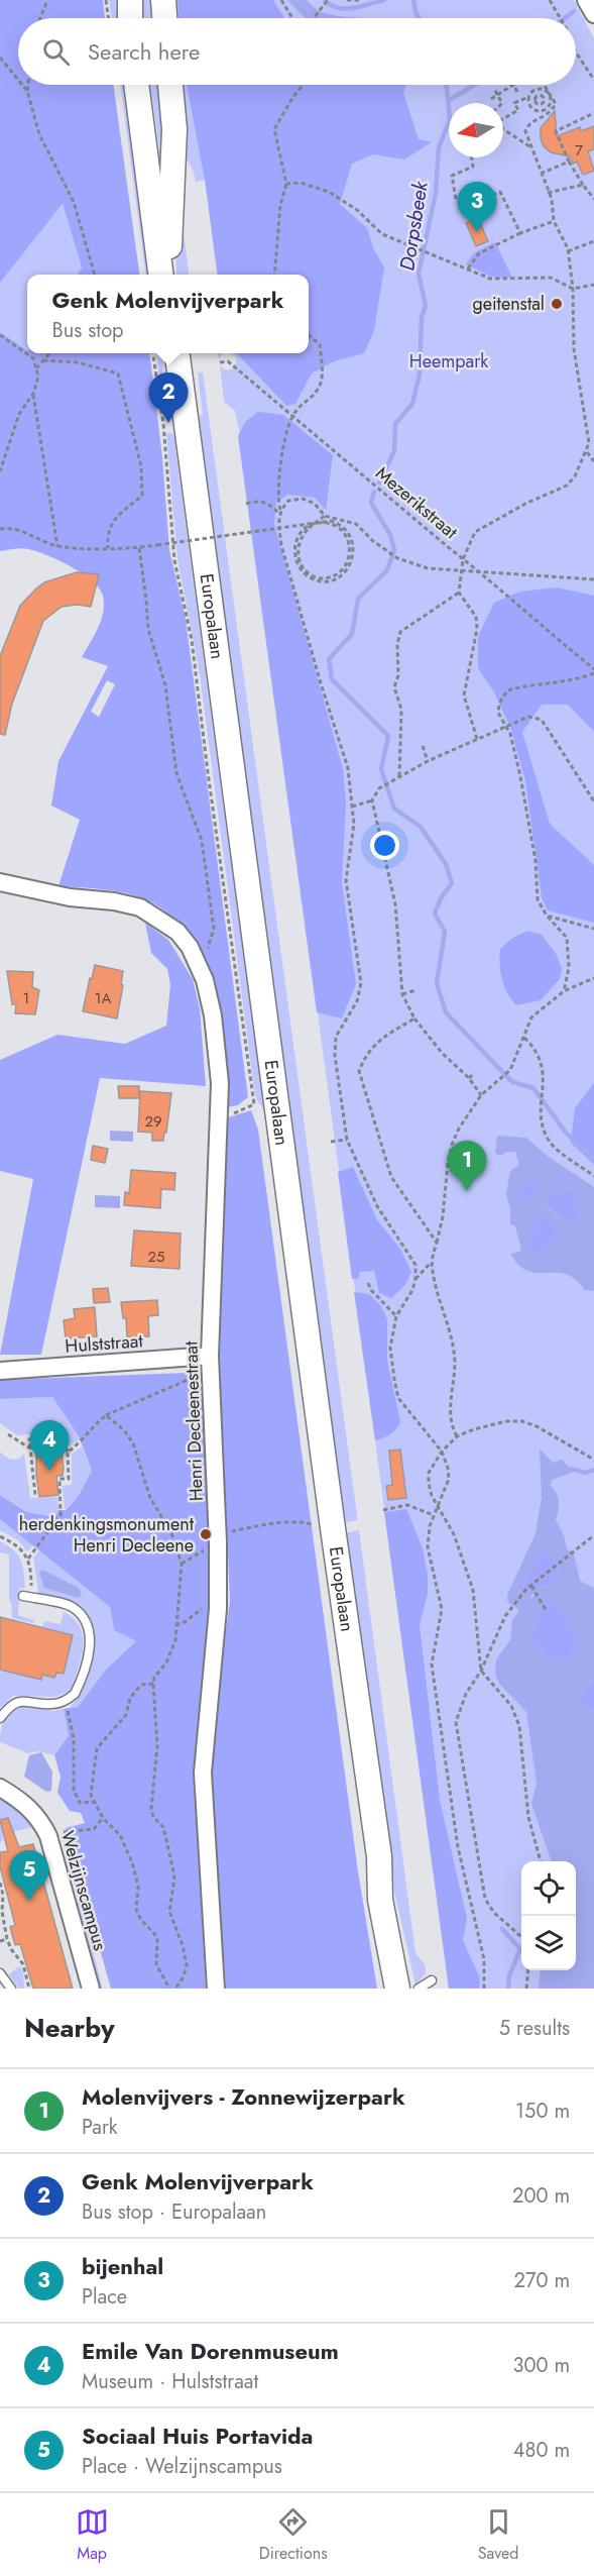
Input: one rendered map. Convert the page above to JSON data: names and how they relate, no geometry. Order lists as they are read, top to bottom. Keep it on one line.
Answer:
{"streets":{"main road":["Europalaan"],"street":["Hulststraat","Henri Decleenestraat","Welzijnscampus"],"path":["Mezerikstraat"]},"crossings":[["Hulststraat","Henri Decleenestraat"]],"water":["Dorpsbeek"],"parks":["Heempark"],"places":["geitenstal","herdenkingsmonument Henri Decleene"],"house_numbers":["7","1","1A","29","25"],"north":"left","page":{"search":"Search here","pins":["3","2","1","4","5"],"popup":["Genk Molenvijverpark","Bus stop"],"heading":["Nearby","5 results"],"list":[{"mark":"1","name":"Molenvijvers - Zonnewijzerpark","note":"Park","value":"150 m"},{"mark":"2","name":"Genk Molenvijverpark","note":"Bus stop · Europalaan","value":"200 m"},{"mark":"3","name":"bijenhal","note":"Place","value":"270 m"},{"mark":"4","name":"Emile Van Dorenmuseum","note":"Museum · Hulststraat","value":"300 m"},{"mark":"5","name":"Sociaal Huis Portavida","note":"Place · Welzijnscampus","value":"480 m"}],"nav":["Map","Directions","Saved"]}}
